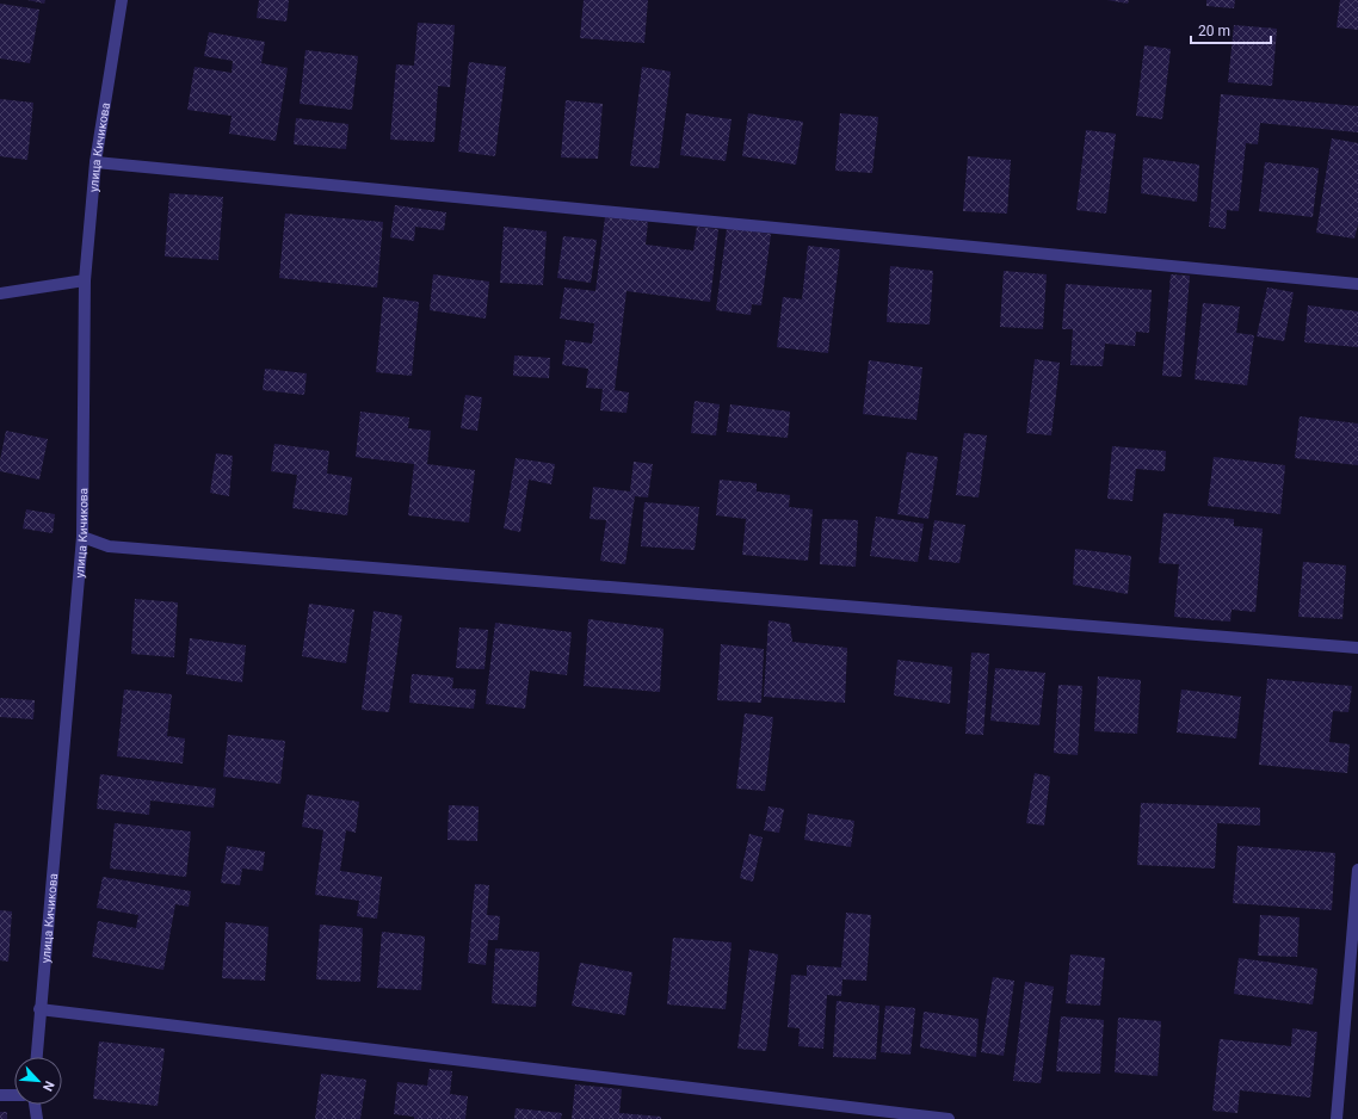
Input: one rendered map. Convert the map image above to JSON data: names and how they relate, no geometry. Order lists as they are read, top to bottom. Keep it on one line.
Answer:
{"streets":{"street":["улица Кичикова"]},"scale_bar":"20 m","north":"bottom right"}
